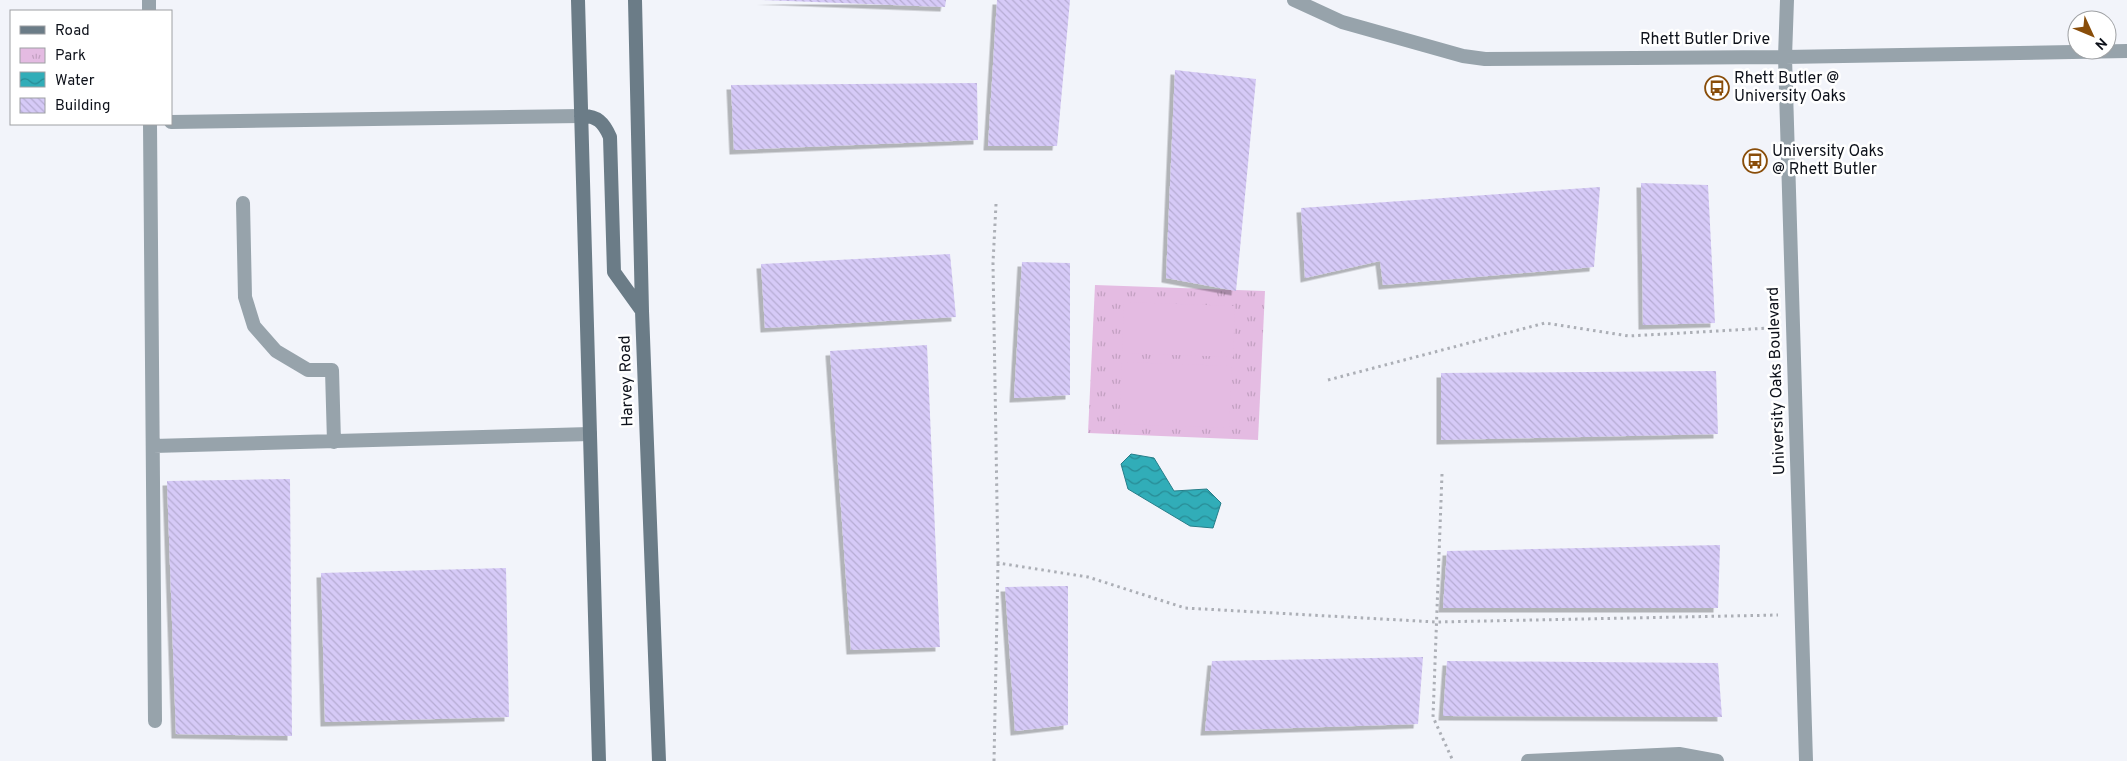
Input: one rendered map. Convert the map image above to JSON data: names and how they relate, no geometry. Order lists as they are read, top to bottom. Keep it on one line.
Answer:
{"streets":{"main road":["Harvey Road"],"street":["Rhett Butler Drive","University Oaks Boulevard"]},"crossings":[["Rhett Butler Drive","University Oaks Boulevard"]],"places":{"bus stop":["Rhett Butler @ University Oaks","University Oaks @ Rhett Butler"]},"legend":["Road","Park","Water","Building"],"north":"bottom right"}
